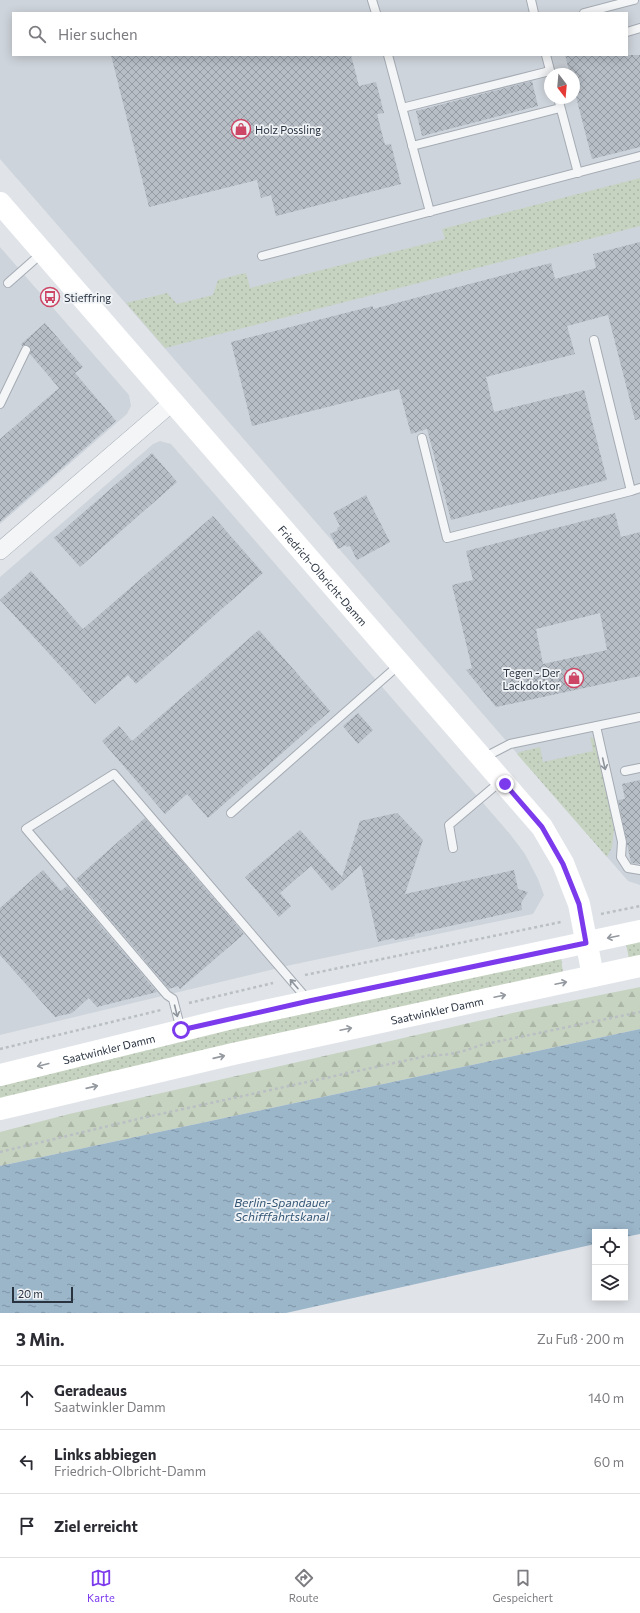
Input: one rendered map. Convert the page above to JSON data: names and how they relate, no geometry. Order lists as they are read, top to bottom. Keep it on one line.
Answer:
{"streets":{"main road":["Friedrich-Olbricht-Damm","Saatwinkler Damm"]},"crossings":[["Friedrich-Olbricht-Damm","Saatwinkler Damm"]],"water":["Berlin-Spandauer Schifffahrtskanal"],"places":{"shop":["Holz Possling","Tegen - Der Lackdoktor"],"bus stop":["Stieffring"]},"scale_bar":"20 m","north":"bottom","page":{"search":"Hier suchen","scale":"20 m","heading":["3 Min.","Zu Fuß · 200 m"],"list":[["Geradeaus","Saatwinkler Damm","140 m"],["Links abbiegen","Friedrich-Olbricht-Damm","60 m"],"Ziel erreicht"],"nav":["Karte","Route","Gespeichert"]}}
